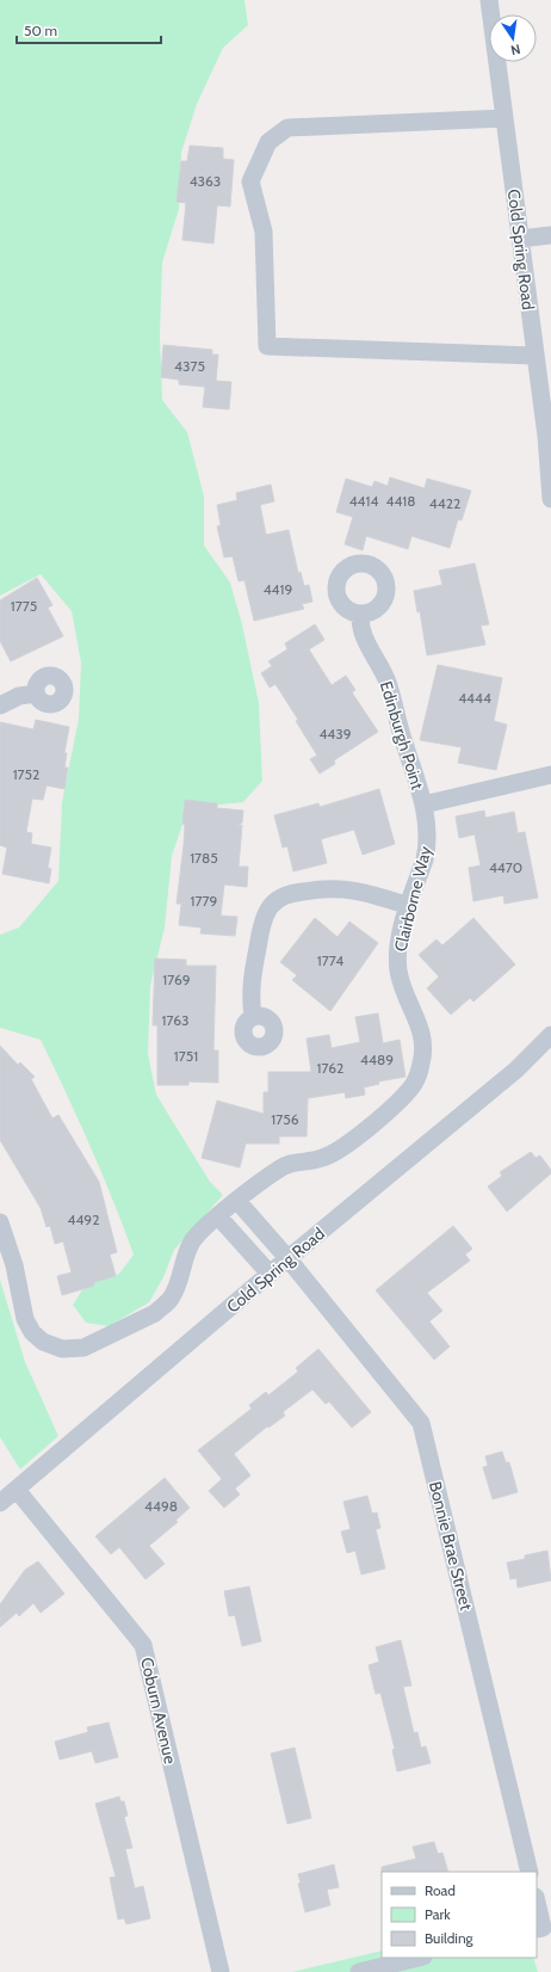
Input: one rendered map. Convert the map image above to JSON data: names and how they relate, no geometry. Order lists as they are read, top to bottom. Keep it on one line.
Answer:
{"streets":{"street":["Cold Spring Road","Edinburgh Point","Clairborne Way","Bonnie Brae Street","Coburn Avenue"]},"crossings":[["Cold Spring Road","Bonnie Brae Street"],["Cold Spring Road","Coburn Avenue"],["Edinburgh Point","Clairborne Way"],["Clairborne Way","Bonnie Brae Street"]],"house_numbers":["4363","4375","4414","4418","4422","4419","1775","4444","4439","1752","1785","4470","1779","1774","1769","1763","1751","4489","1762","1756","4492","4498"],"legend":["Road","Park","Building"],"scale_bar":"50 m","north":"bottom"}
